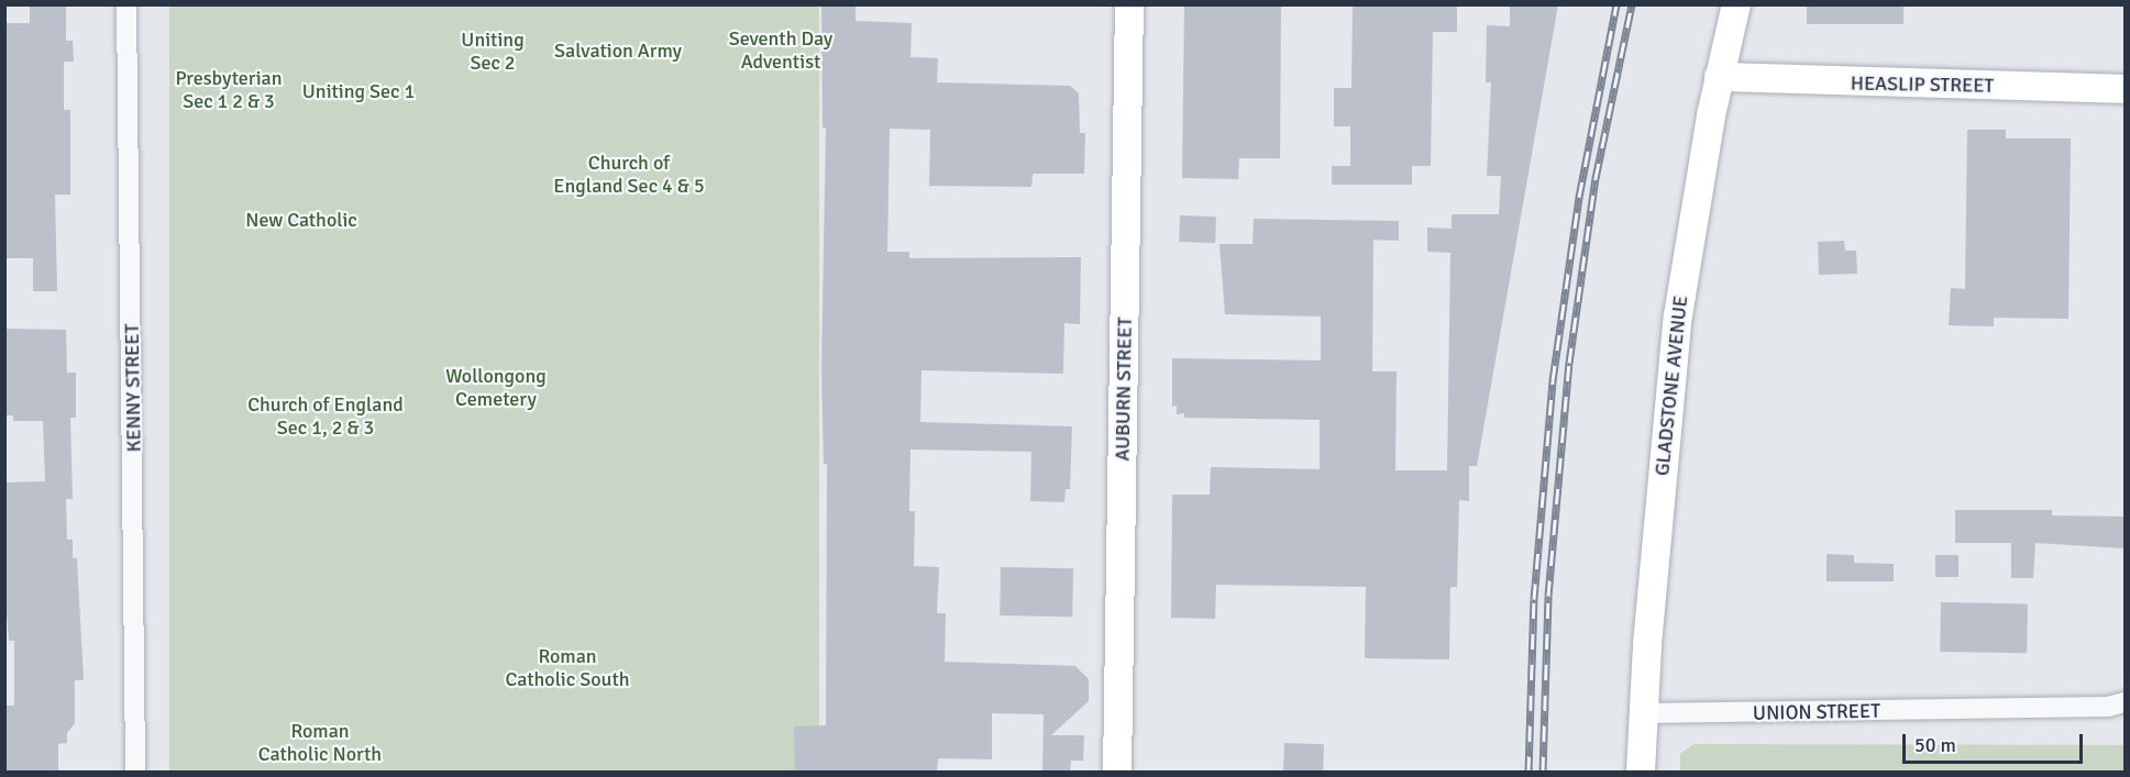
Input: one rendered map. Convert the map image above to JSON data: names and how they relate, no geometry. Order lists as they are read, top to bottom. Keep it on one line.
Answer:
{"streets":{"street":["HEASLIP STREET","GLADSTONE AVENUE","KENNY STREET","AUBURN STREET","UNION STREET"]},"crossings":[["HEASLIP STREET","GLADSTONE AVENUE"],["GLADSTONE AVENUE","UNION STREET"]],"parks":["Seventh Day Adventist","Uniting Sec 2","Salvation Army","Presbyterian Sec 1 2 & 3","Uniting Sec 1","Church of England Sec 4 & 5","New Catholic","Wollongong Cemetery","Church of England Sec 1, 2 & 3","Roman Catholic South","Roman Catholic North"],"scale_bar":"50 m"}
